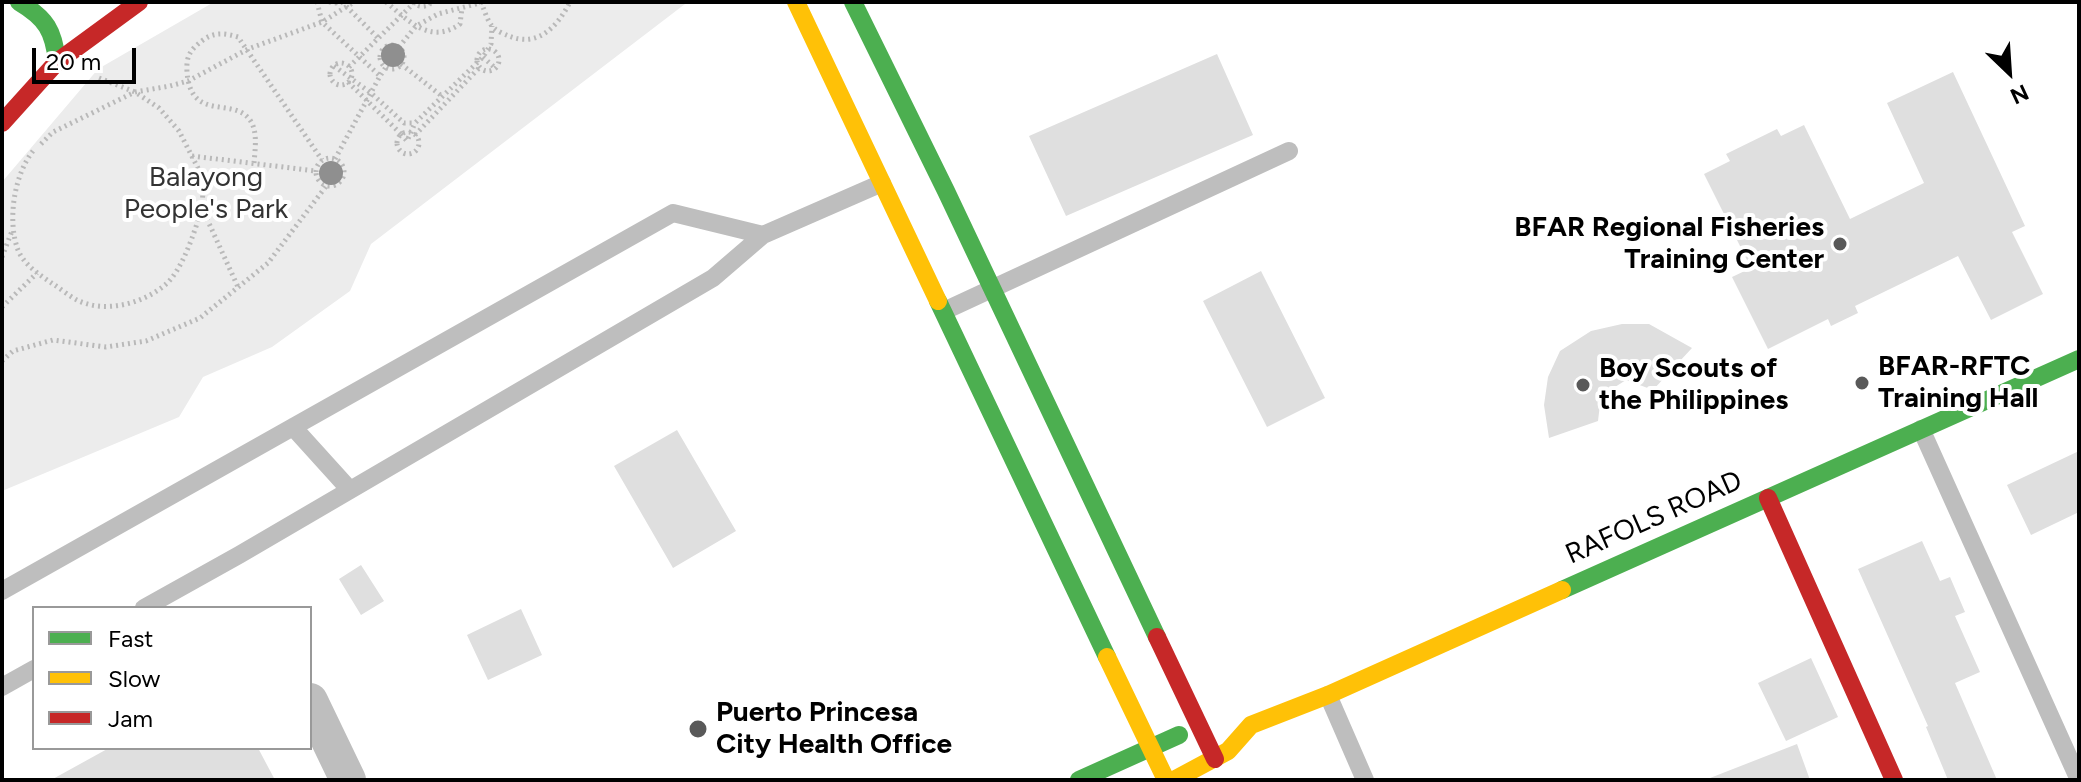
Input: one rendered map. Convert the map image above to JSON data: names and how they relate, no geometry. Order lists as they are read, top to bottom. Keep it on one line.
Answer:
{"streets":{"street":["RAFOLS ROAD"]},"parks":["Balayong People's Park"],"places":["BFAR Regional Fisheries Training Center","BFAR-RFTC Training Hall","Boy Scouts of the Philippines","Puerto Princesa City Health Office"],"legend":["Fast","Slow","Jam"],"scale_bar":"20 m","north":"bottom right"}
